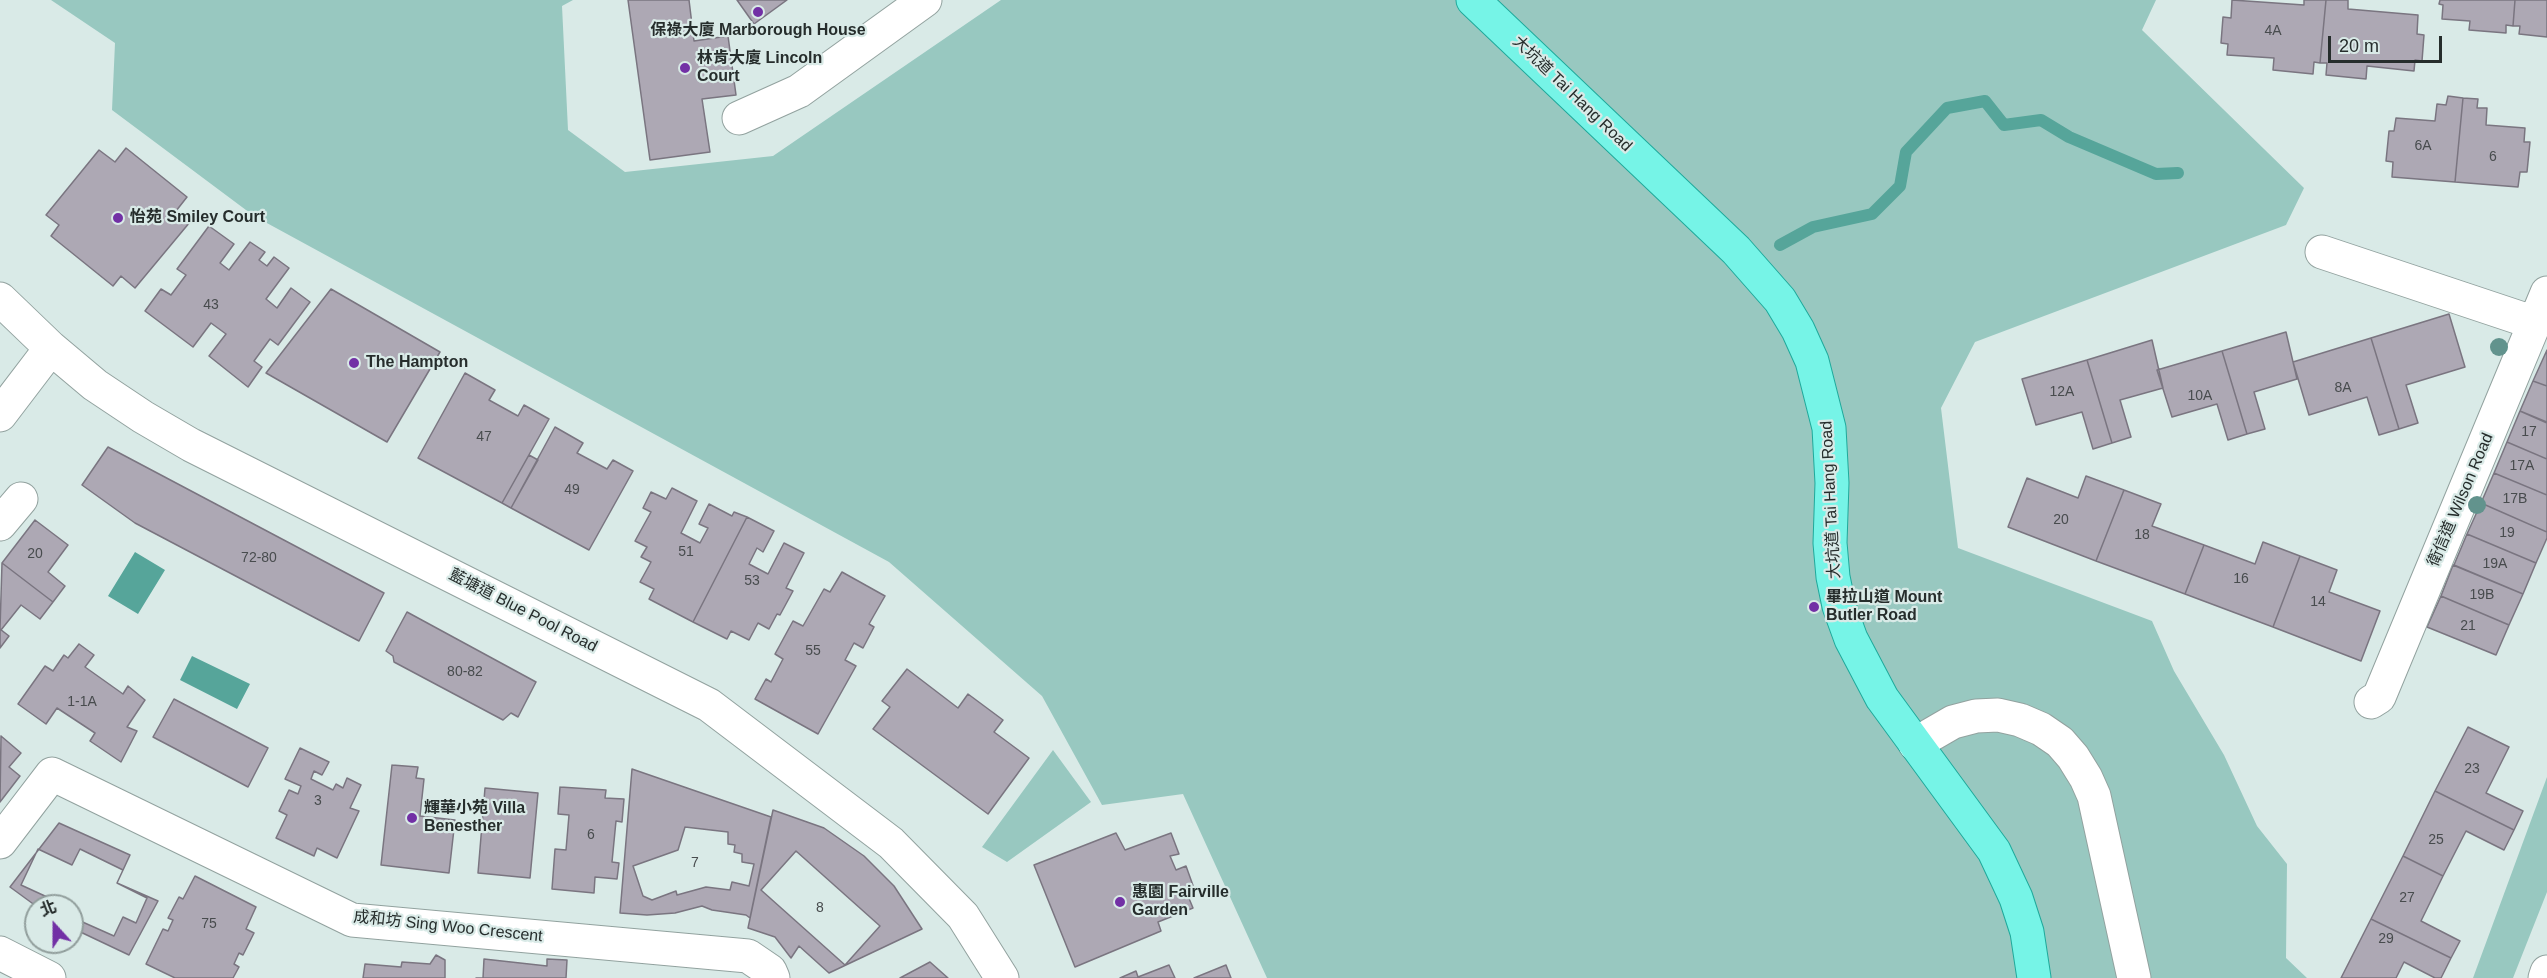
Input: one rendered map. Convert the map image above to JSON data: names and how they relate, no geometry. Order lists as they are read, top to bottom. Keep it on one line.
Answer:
{"streets":{"main road":["大坑道 Tai Hang Road"],"street":["衛信道 Wilson Road","藍塘道 Blue Pool Road","成和坊 Sing Woo Crescent"]},"places":["保祿大廈 Marborough House","林肯大廈 Lincoln Court","怡苑 Smiley Court","The Hampton","畢拉山道 Mount Butler Road","輝華小苑 Villa Benesther","惠園 Fairville Garden"],"house_numbers":["4A","6A","6","43","8A","12A","10A","17","47","17A","49","17B","20","19","18","51","20","72-80","19A","16","53","19B","14","21","55","80-82","1-1A","23","3","6","25","7","27","8","75","29"],"scale_bar":"20 m","north":"top"}
